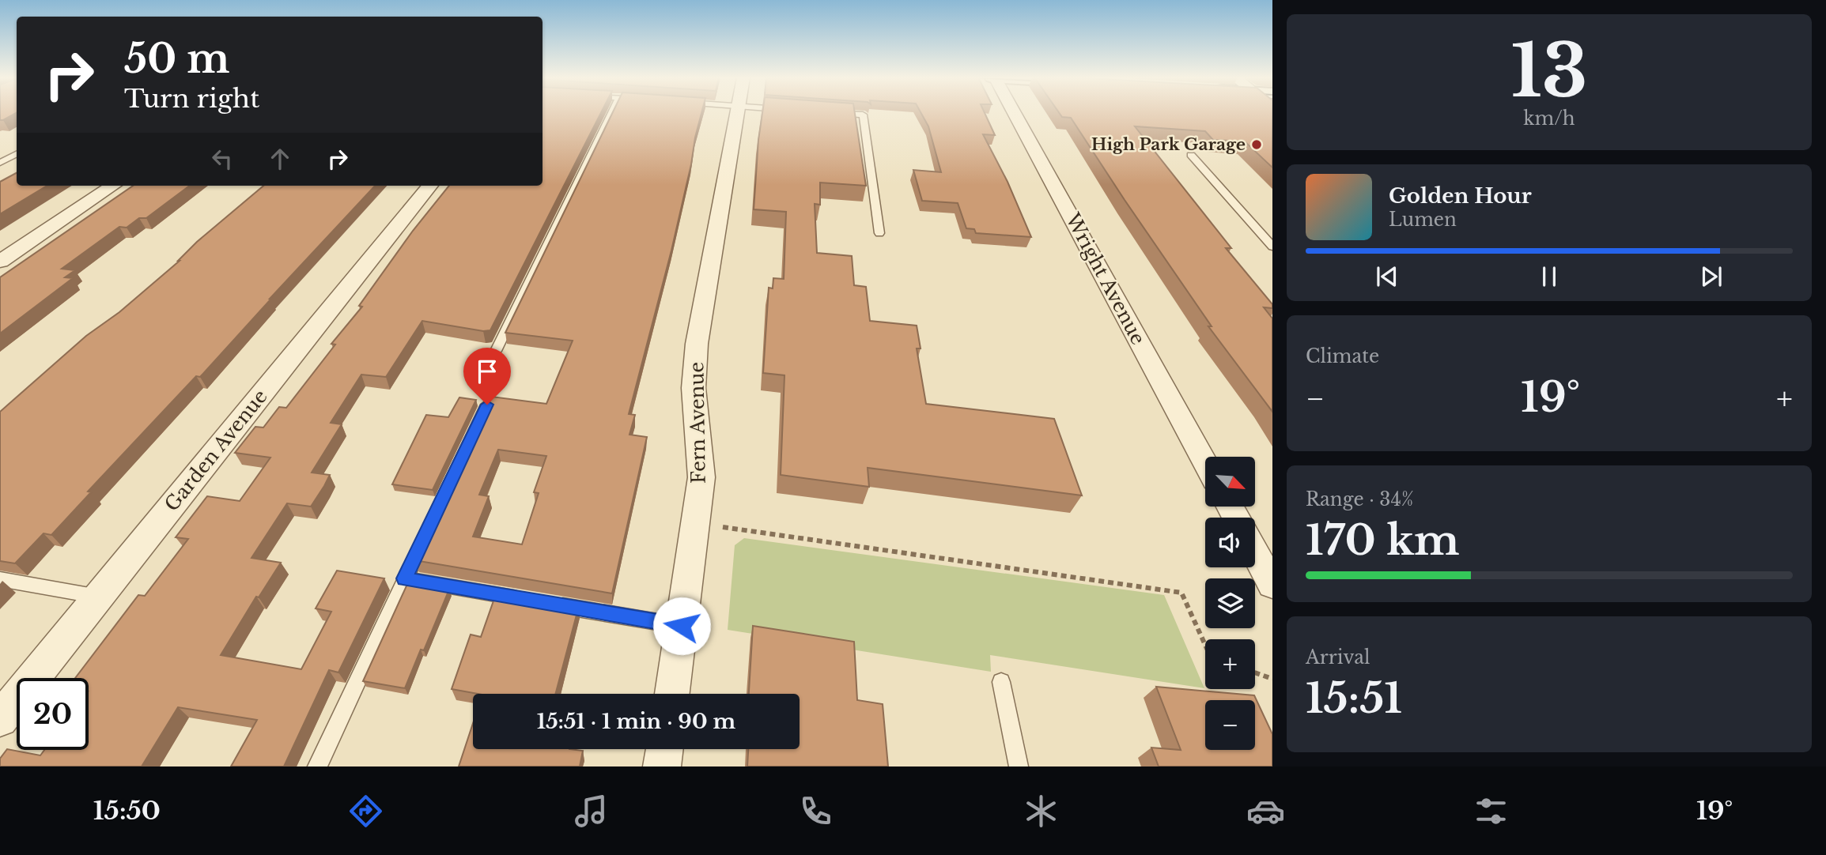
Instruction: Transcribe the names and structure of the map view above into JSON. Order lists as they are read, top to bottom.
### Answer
{
  "streets": {
    "street": ["Wright Avenue", "Fern Avenue", "Garden Avenue"]
  },
  "places": ["High Park Garage"],
  "north": "bottom right",
  "page": {
    "tile": [
      ["13", "km/h"],
      "Climate",
      ["Range · 34%", "170 km"],
      ["Arrival", "15:51"]
    ],
    "turn": ["50 m", "Turn right"],
    "song": ["Golden Hour", "Lumen"],
    "heat": ["−", "19°", "+"],
    "map_buttons": ["+", "−"],
    "limit": "20",
    "trip": "15:51 · 1 min · 90 m",
    "tabs": ["15:50", "19°"]
  }
}
